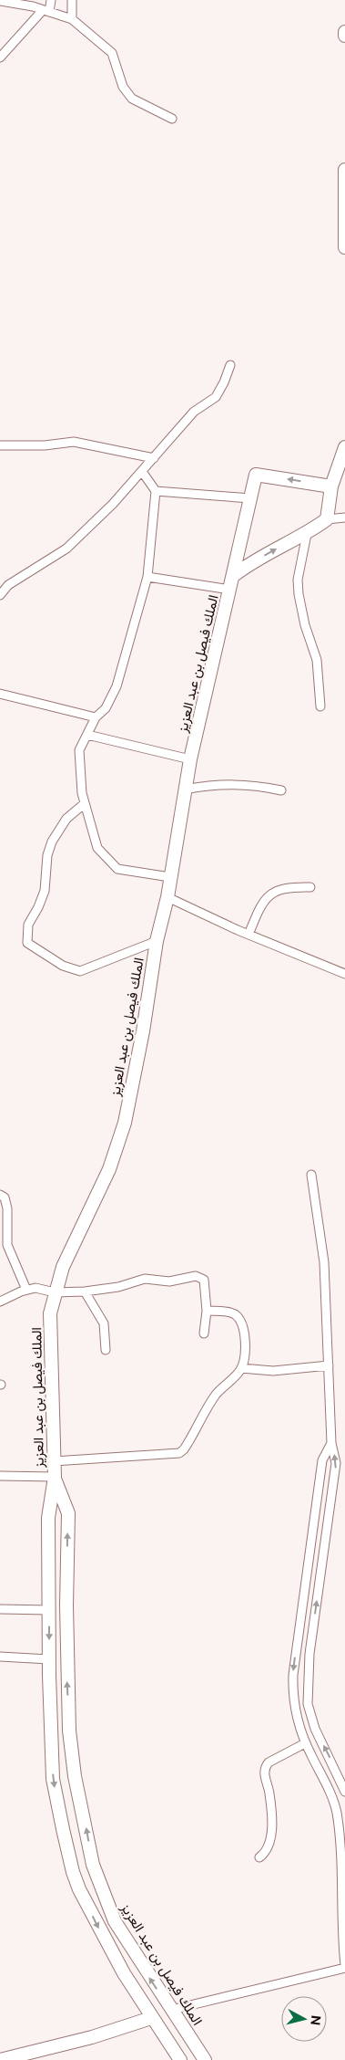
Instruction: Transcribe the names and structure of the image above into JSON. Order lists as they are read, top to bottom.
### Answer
{
  "streets": {
    "street": ["الملك فيصل بن عبد العزيز"]
  },
  "north": "right"
}
